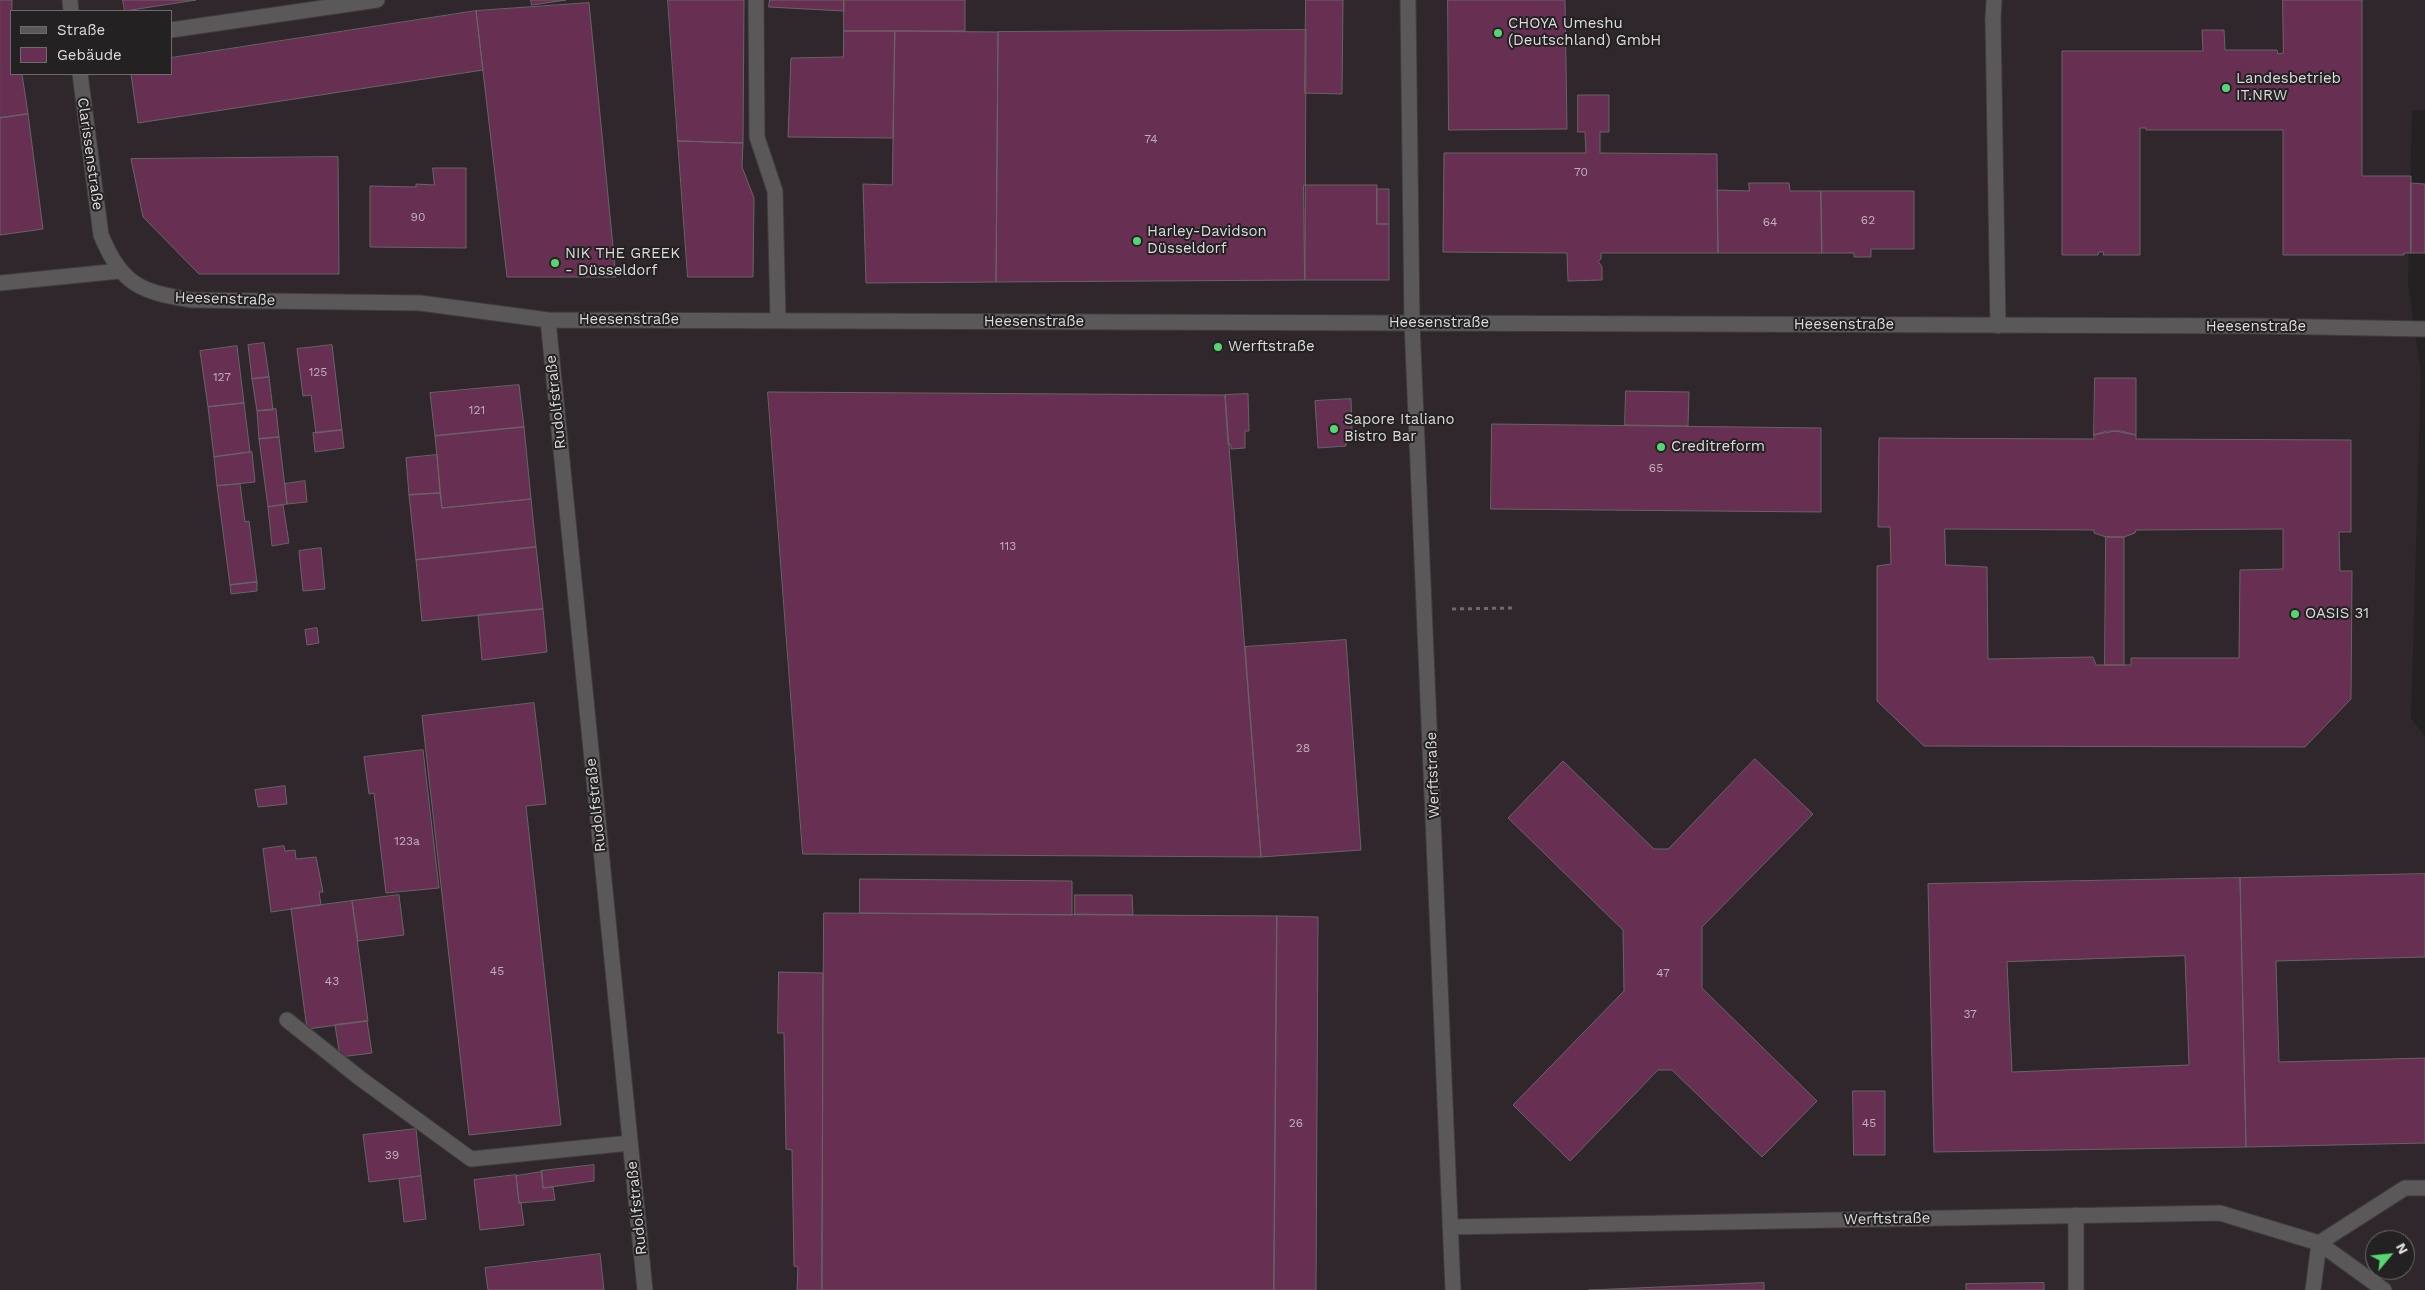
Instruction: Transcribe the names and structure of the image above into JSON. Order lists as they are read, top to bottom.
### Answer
{
  "streets": {
    "street": [
      "Clarissenstraße",
      "Heesenstraße",
      "Rudolfstraße",
      "Werftstraße"
    ]
  },
  "crossings": [
    ["Clarissenstraße", "Heesenstraße"],
    ["Heesenstraße", "Rudolfstraße"],
    ["Heesenstraße", "Werftstraße"]
  ],
  "places": [
    "CHOYA Umeshu (Deutschland) GmbH",
    "Landesbetrieb IT.NRW",
    "Harley-Davidson Düsseldorf",
    "NIK THE GREEK - Düsseldorf",
    "Werftstraße",
    "Sapore Italiano Bistro Bar",
    "Creditreform",
    "OASIS 31"
  ],
  "house_numbers": [
    "74",
    "70",
    "90",
    "62",
    "64",
    "125",
    "127",
    "121",
    "65",
    "113",
    "28",
    "123a",
    "45",
    "47",
    "43",
    "37",
    "26",
    "45",
    "39"
  ],
  "legend": ["Straße", "Gebäude"],
  "north": "top right"
}
